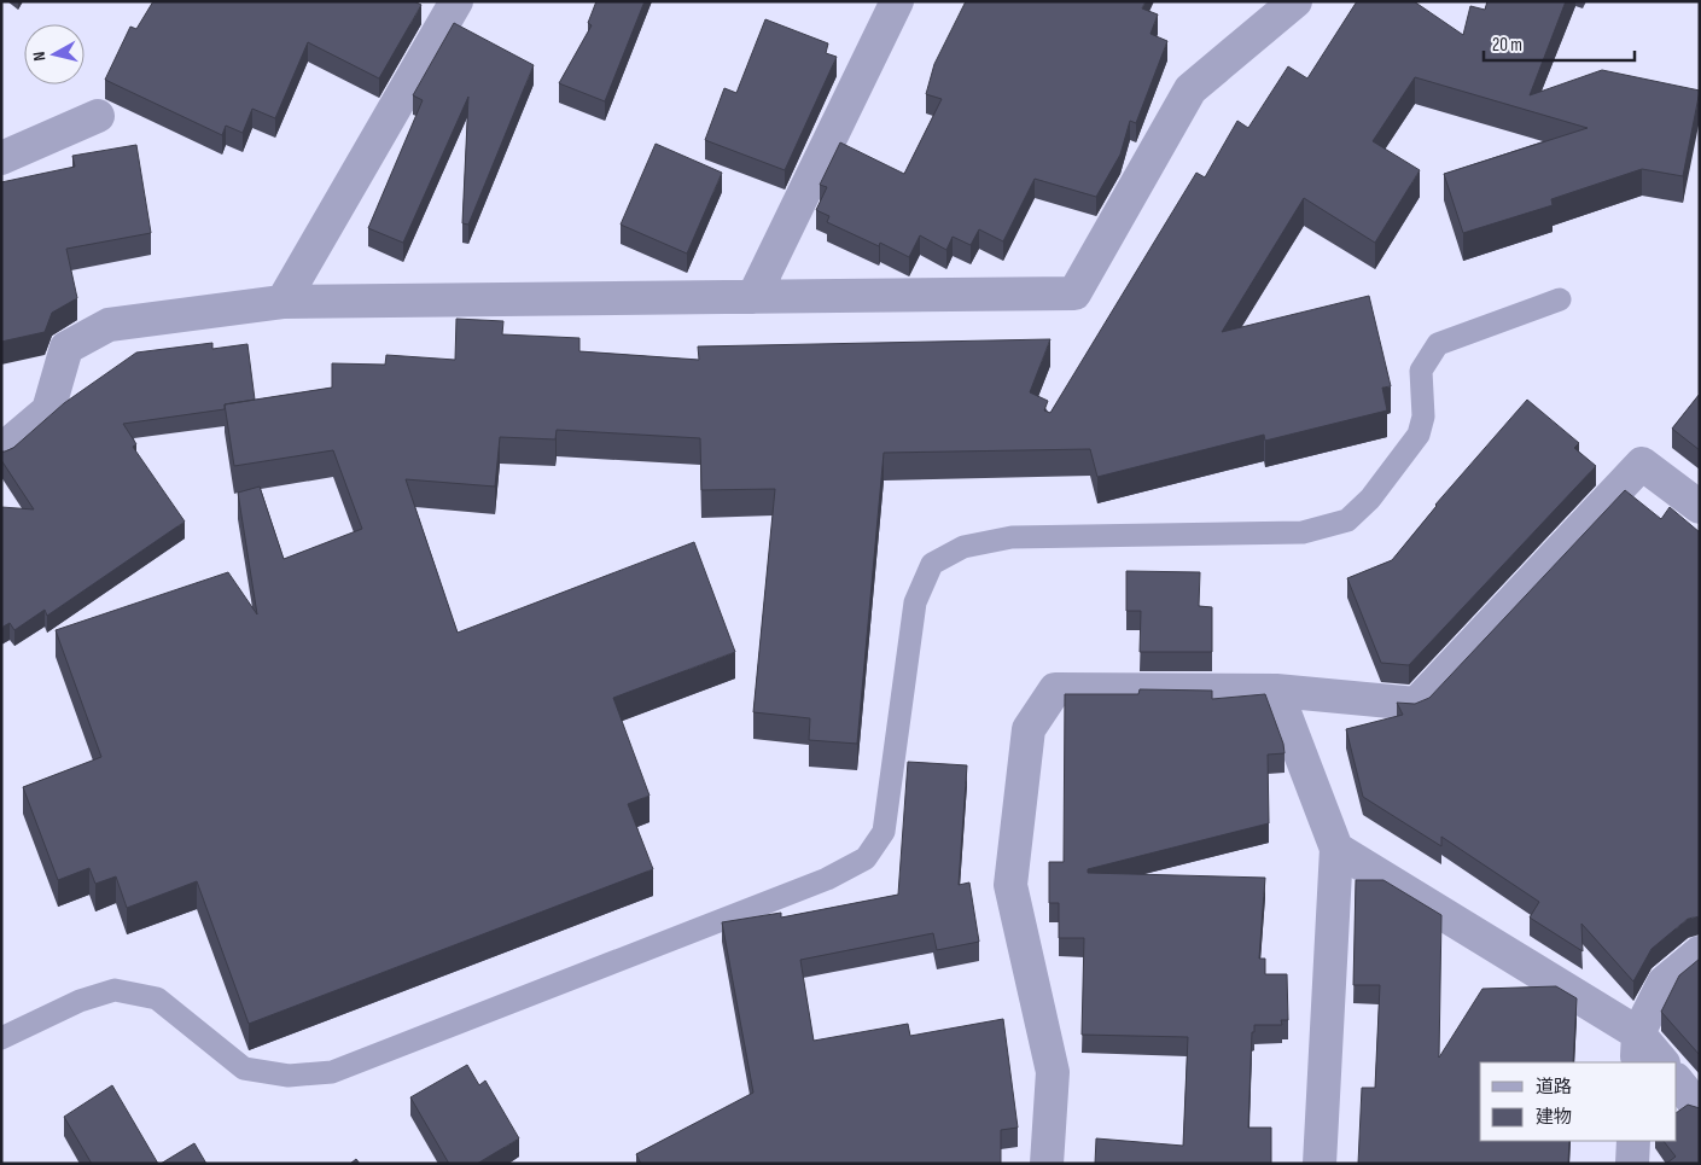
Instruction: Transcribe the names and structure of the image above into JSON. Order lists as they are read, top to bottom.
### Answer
{
  "legend": ["道路", "建物"],
  "scale_bar": "20 m",
  "north": "left"
}
